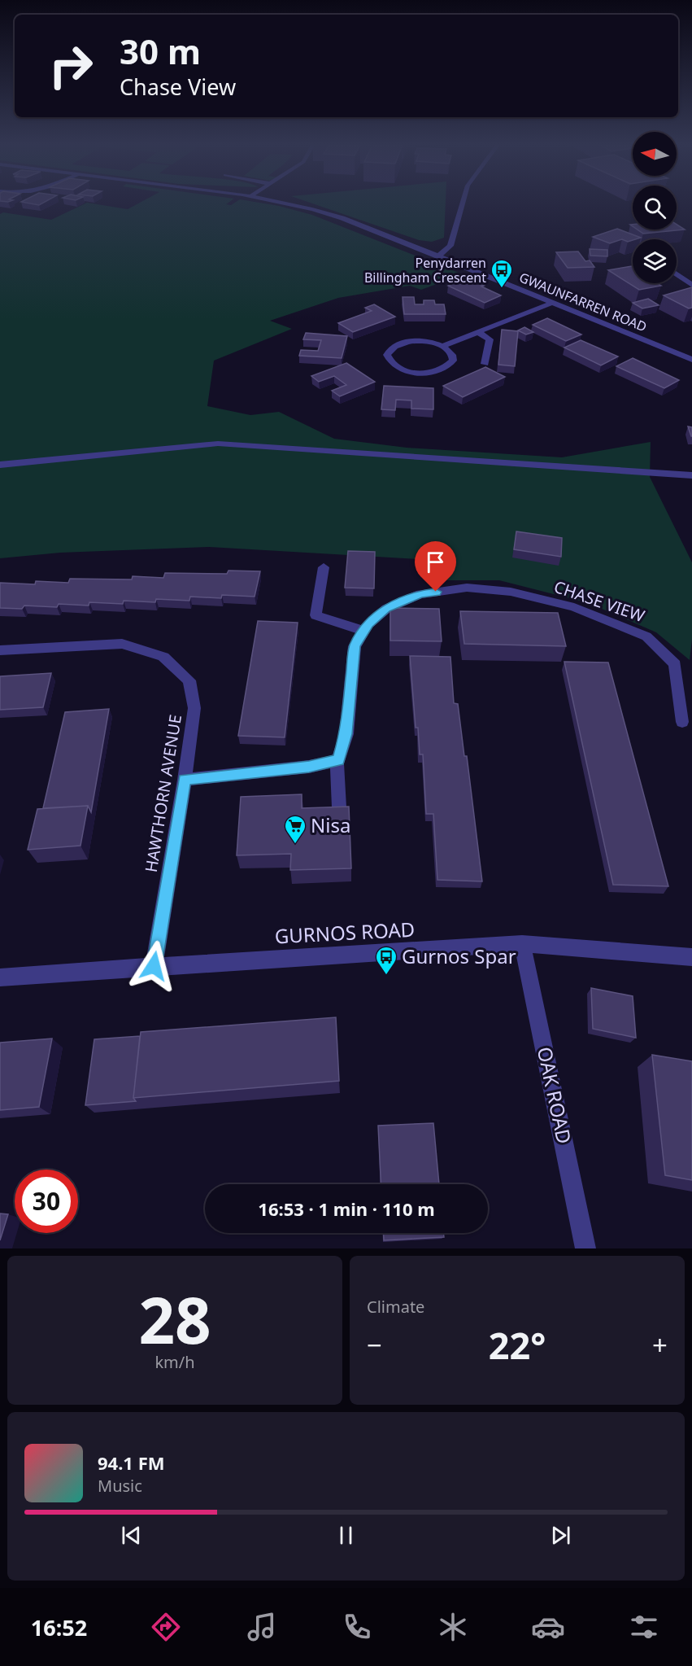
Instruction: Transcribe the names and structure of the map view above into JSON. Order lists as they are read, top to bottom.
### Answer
{
  "streets": {
    "street": [
      "GWAUNFARREN ROAD",
      "CHASE VIEW",
      "HAWTHORN AVENUE",
      "GURNOS ROAD",
      "OAK ROAD"
    ]
  },
  "crossings": [
    ["HAWTHORN AVENUE", "GURNOS ROAD"],
    ["GURNOS ROAD", "OAK ROAD"]
  ],
  "places": {
    "bus stop": ["Penydarren Billingham Crescent", "Gurnos Spar"],
    "supermarket": ["Nisa"]
  },
  "north": "left",
  "page": {
    "turn": ["30 m", "Chase View"],
    "limit": "30",
    "trip": "16:53 · 1 min · 110 m",
    "tile": [
      ["28", "km/h"],
      "Climate"
    ],
    "heat": ["−", "22°", "+"],
    "song": ["94.1 FM", "Music"],
    "tabs": "16:52"
  }
}
